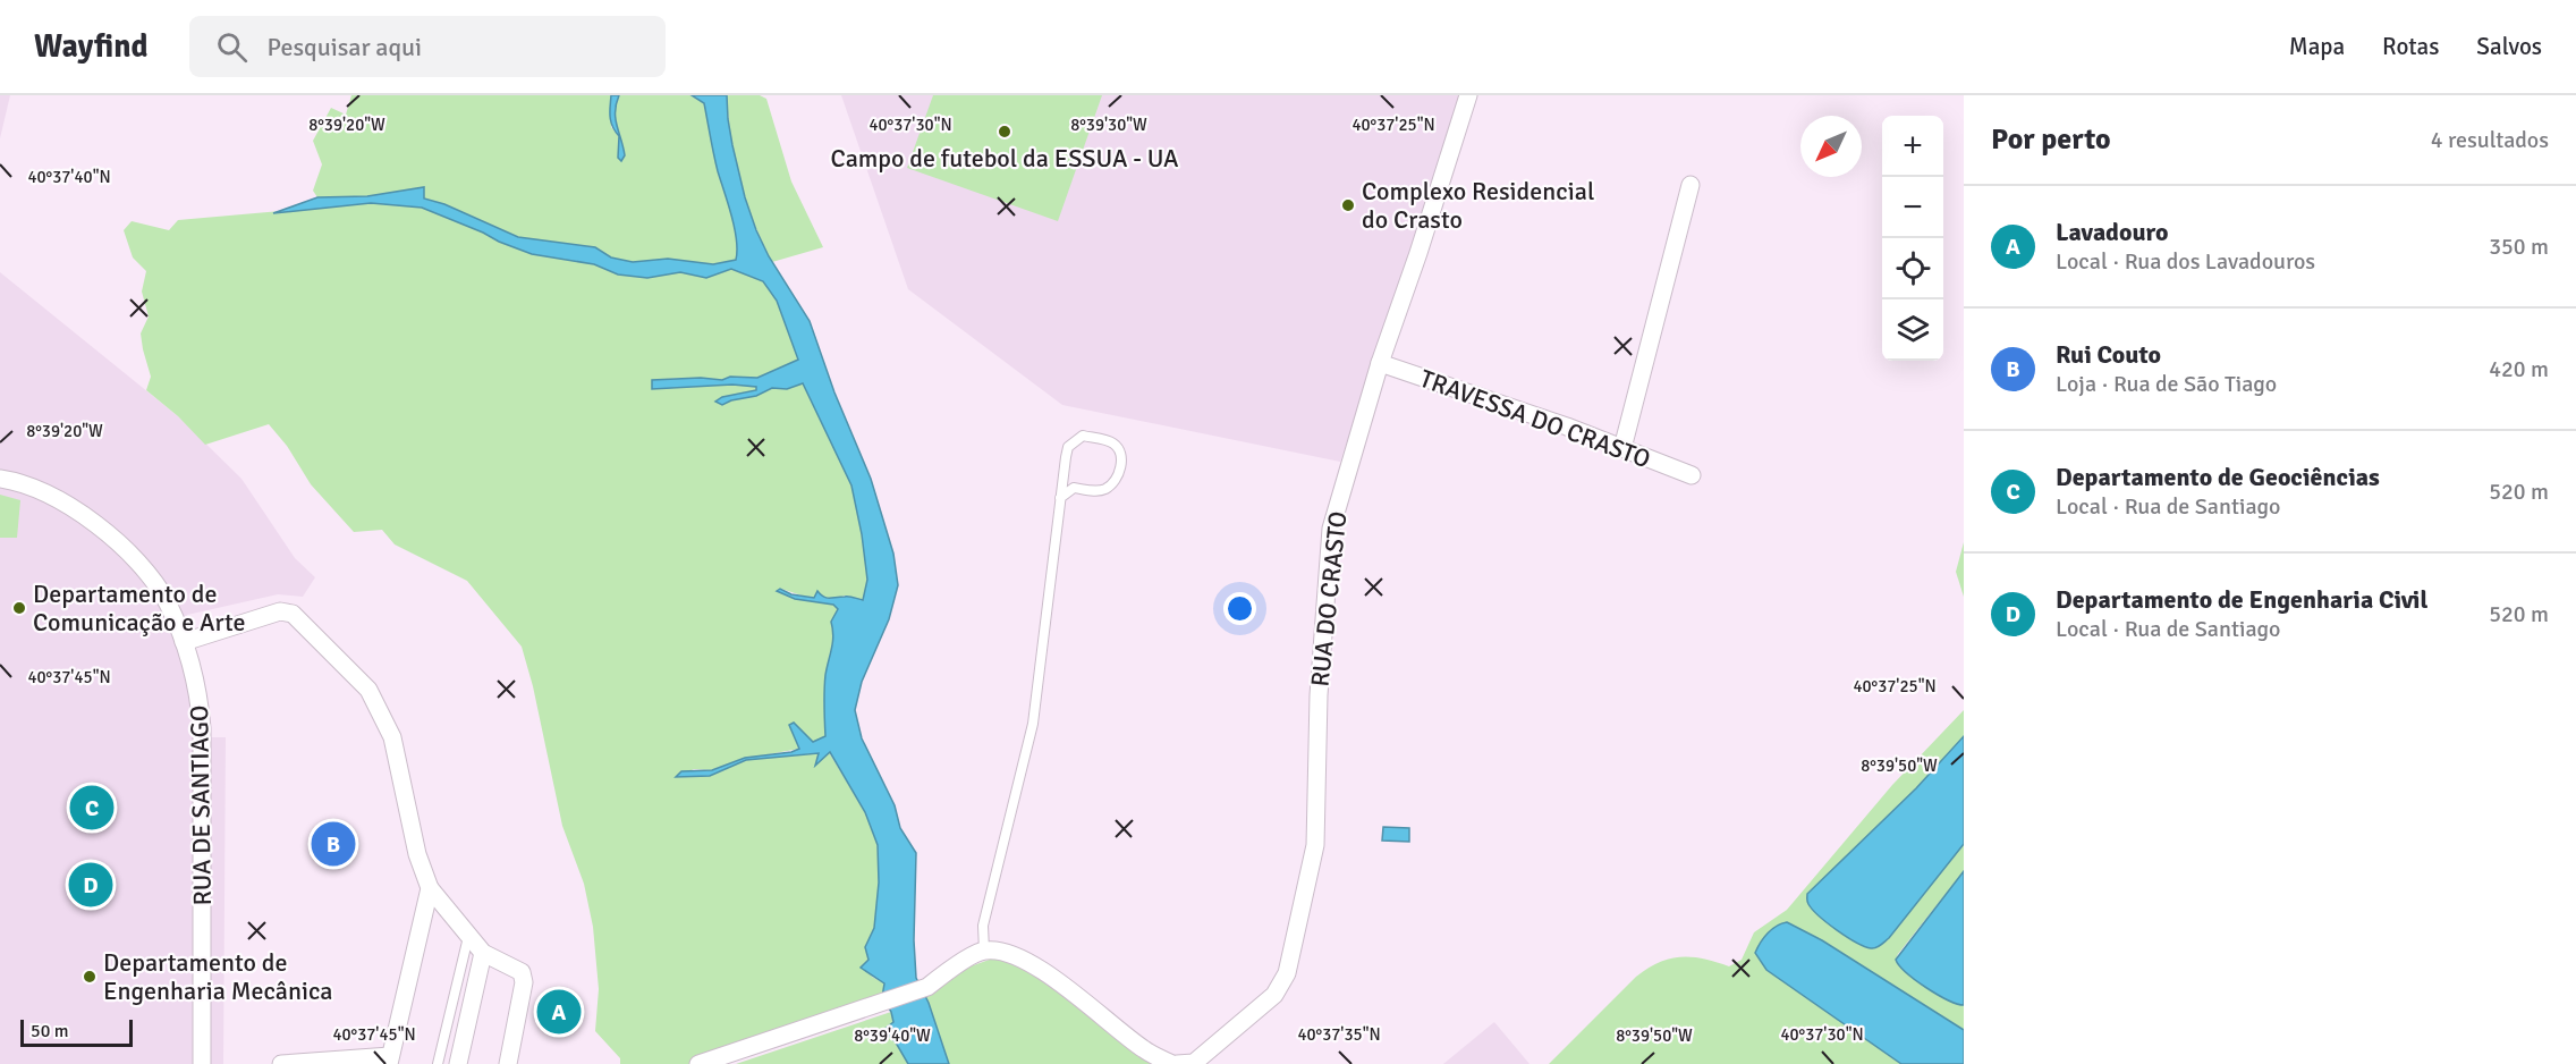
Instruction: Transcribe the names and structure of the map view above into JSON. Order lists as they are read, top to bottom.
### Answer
{
  "streets": {
    "street": ["TRAVESSA DO CRASTO", "RUA DO CRASTO", "RUA DE SANTIAGO"]
  },
  "crossings": [
    ["TRAVESSA DO CRASTO", "RUA DO CRASTO"]
  ],
  "places": [
    "Campo de futebol da ESSUA - UA",
    "Complexo Residencial do Crasto",
    "Departamento de Comunicação e Arte",
    "Departamento de Engenharia Mecânica"
  ],
  "scale_bar": "50 m",
  "north": "bottom left",
  "page": {
    "header": "Wayfind",
    "search": "Pesquisar aqui",
    "nav": ["Mapa", "Rotas", "Salvos"],
    "heading": ["Por perto", "4 resultados"],
    "map_buttons": ["+", "−"],
    "list": [
      {
        "mark": "A",
        "name": "Lavadouro",
        "note": "Local · Rua dos Lavadouros",
        "value": "350 m"
      },
      {
        "mark": "B",
        "name": "Rui Couto",
        "note": "Loja · Rua de São Tiago",
        "value": "420 m"
      },
      {
        "mark": "C",
        "name": "Departamento de Geociências",
        "note": "Local · Rua de Santiago",
        "value": "520 m"
      },
      {
        "mark": "D",
        "name": "Departamento de Engenharia Civil",
        "note": "Local · Rua de Santiago",
        "value": "520 m"
      }
    ],
    "pins": [
      "C",
      "B",
      "D",
      "A"
    ],
    "scale": "50 m"
  },
  "coordinates": [
    "8°39'20\"W",
    "8°39'30\"W",
    "40°37'30\"N",
    "40°37'25\"N",
    "40°37'40\"N",
    "40°37'45\"N",
    "8°39'50\"W",
    "40°37'35\"N",
    "8°39'40\"W"
  ]
}
